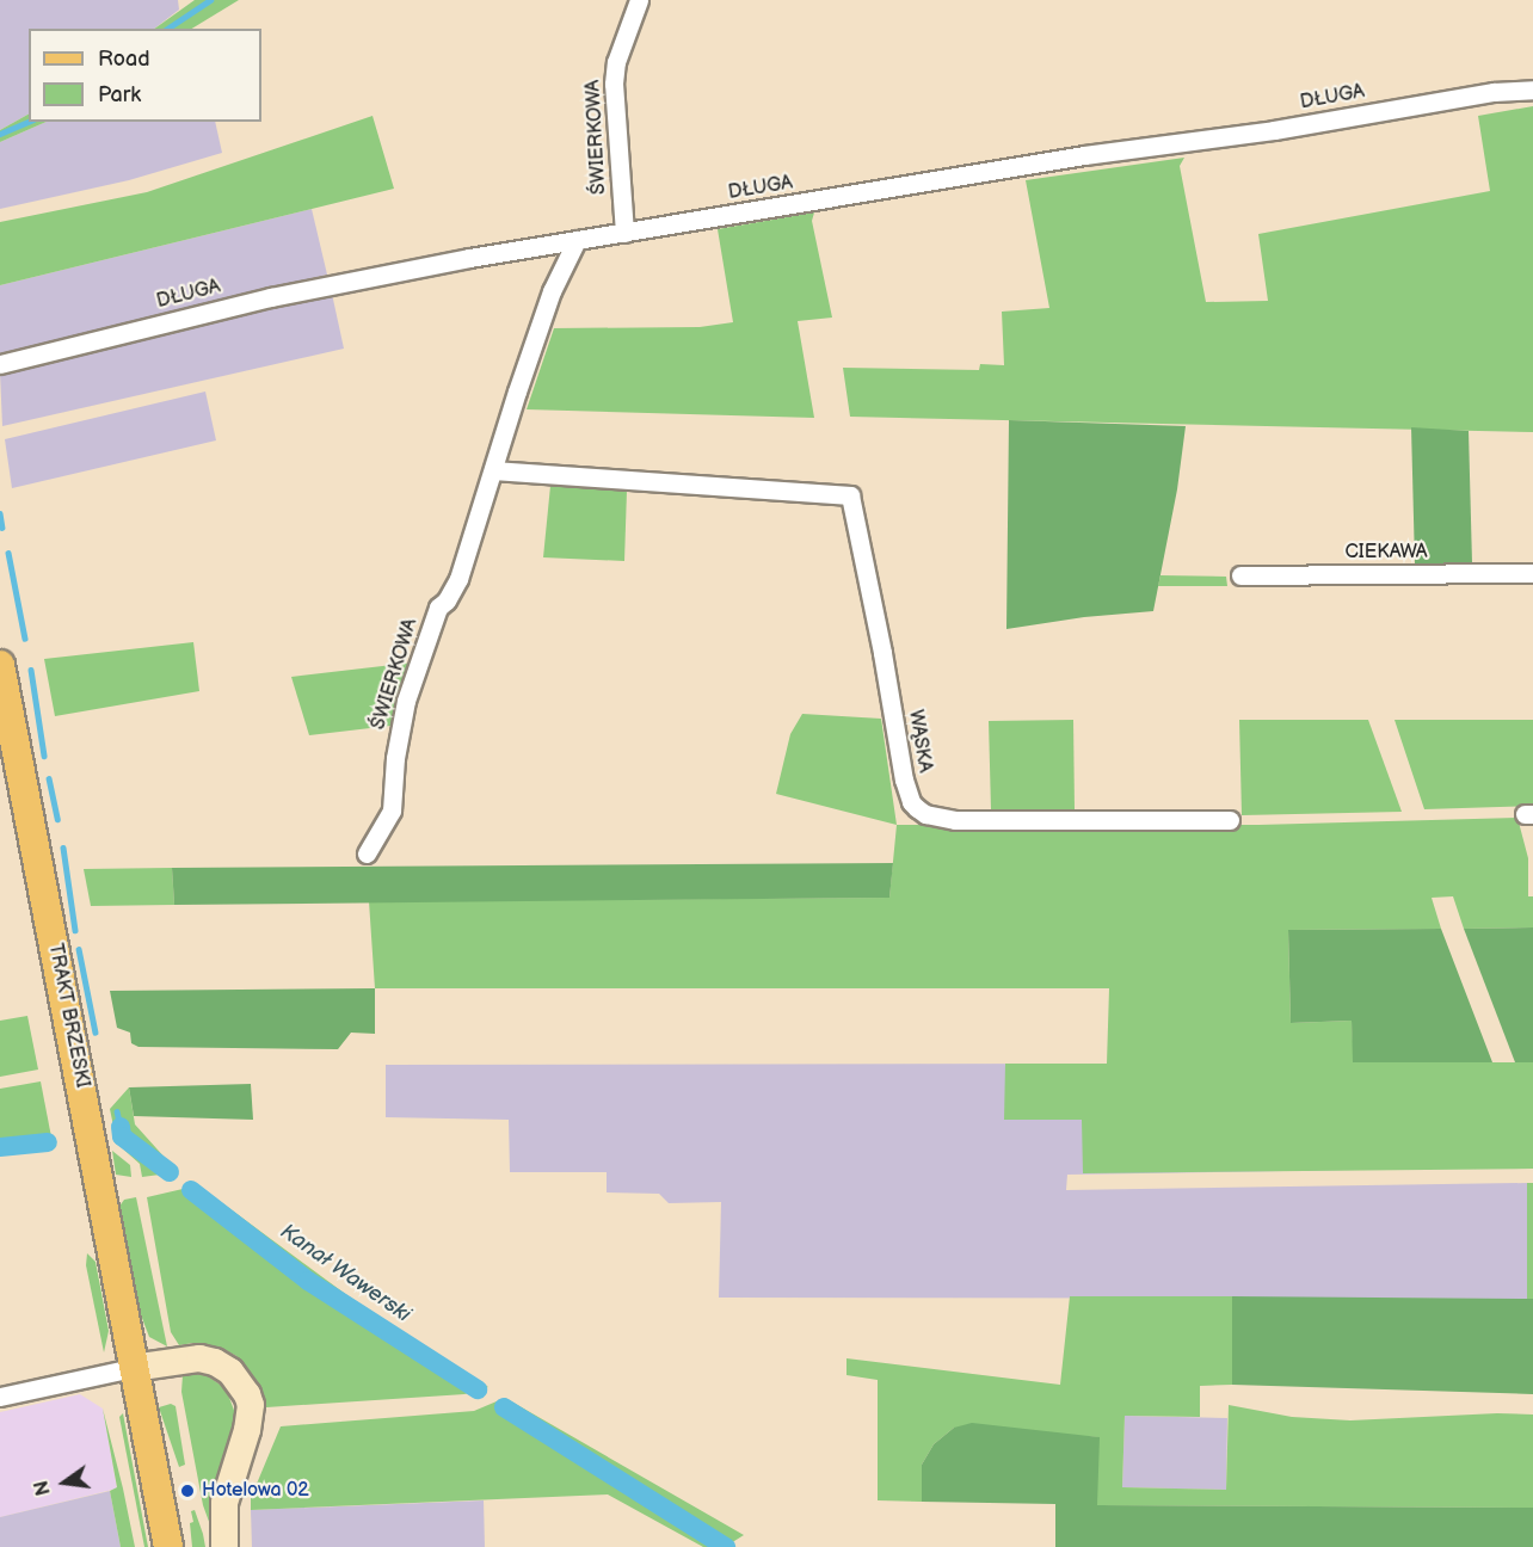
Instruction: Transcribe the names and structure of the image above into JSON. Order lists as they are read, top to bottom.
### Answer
{
  "streets": {
    "main road": ["TRAKT BRZESKI"],
    "street": [
      "DŁUGA",
      "ŚWIERKOWA",
      "CIEKAWA",
      "WĄSKA"
    ]
  },
  "crossings": [
    ["DŁUGA", "ŚWIERKOWA"],
    ["ŚWIERKOWA", "WĄSKA"]
  ],
  "water": ["Kanał Wawerski"],
  "places": ["Hotelowa 02"],
  "legend": ["Road", "Park"],
  "north": "left"
}
